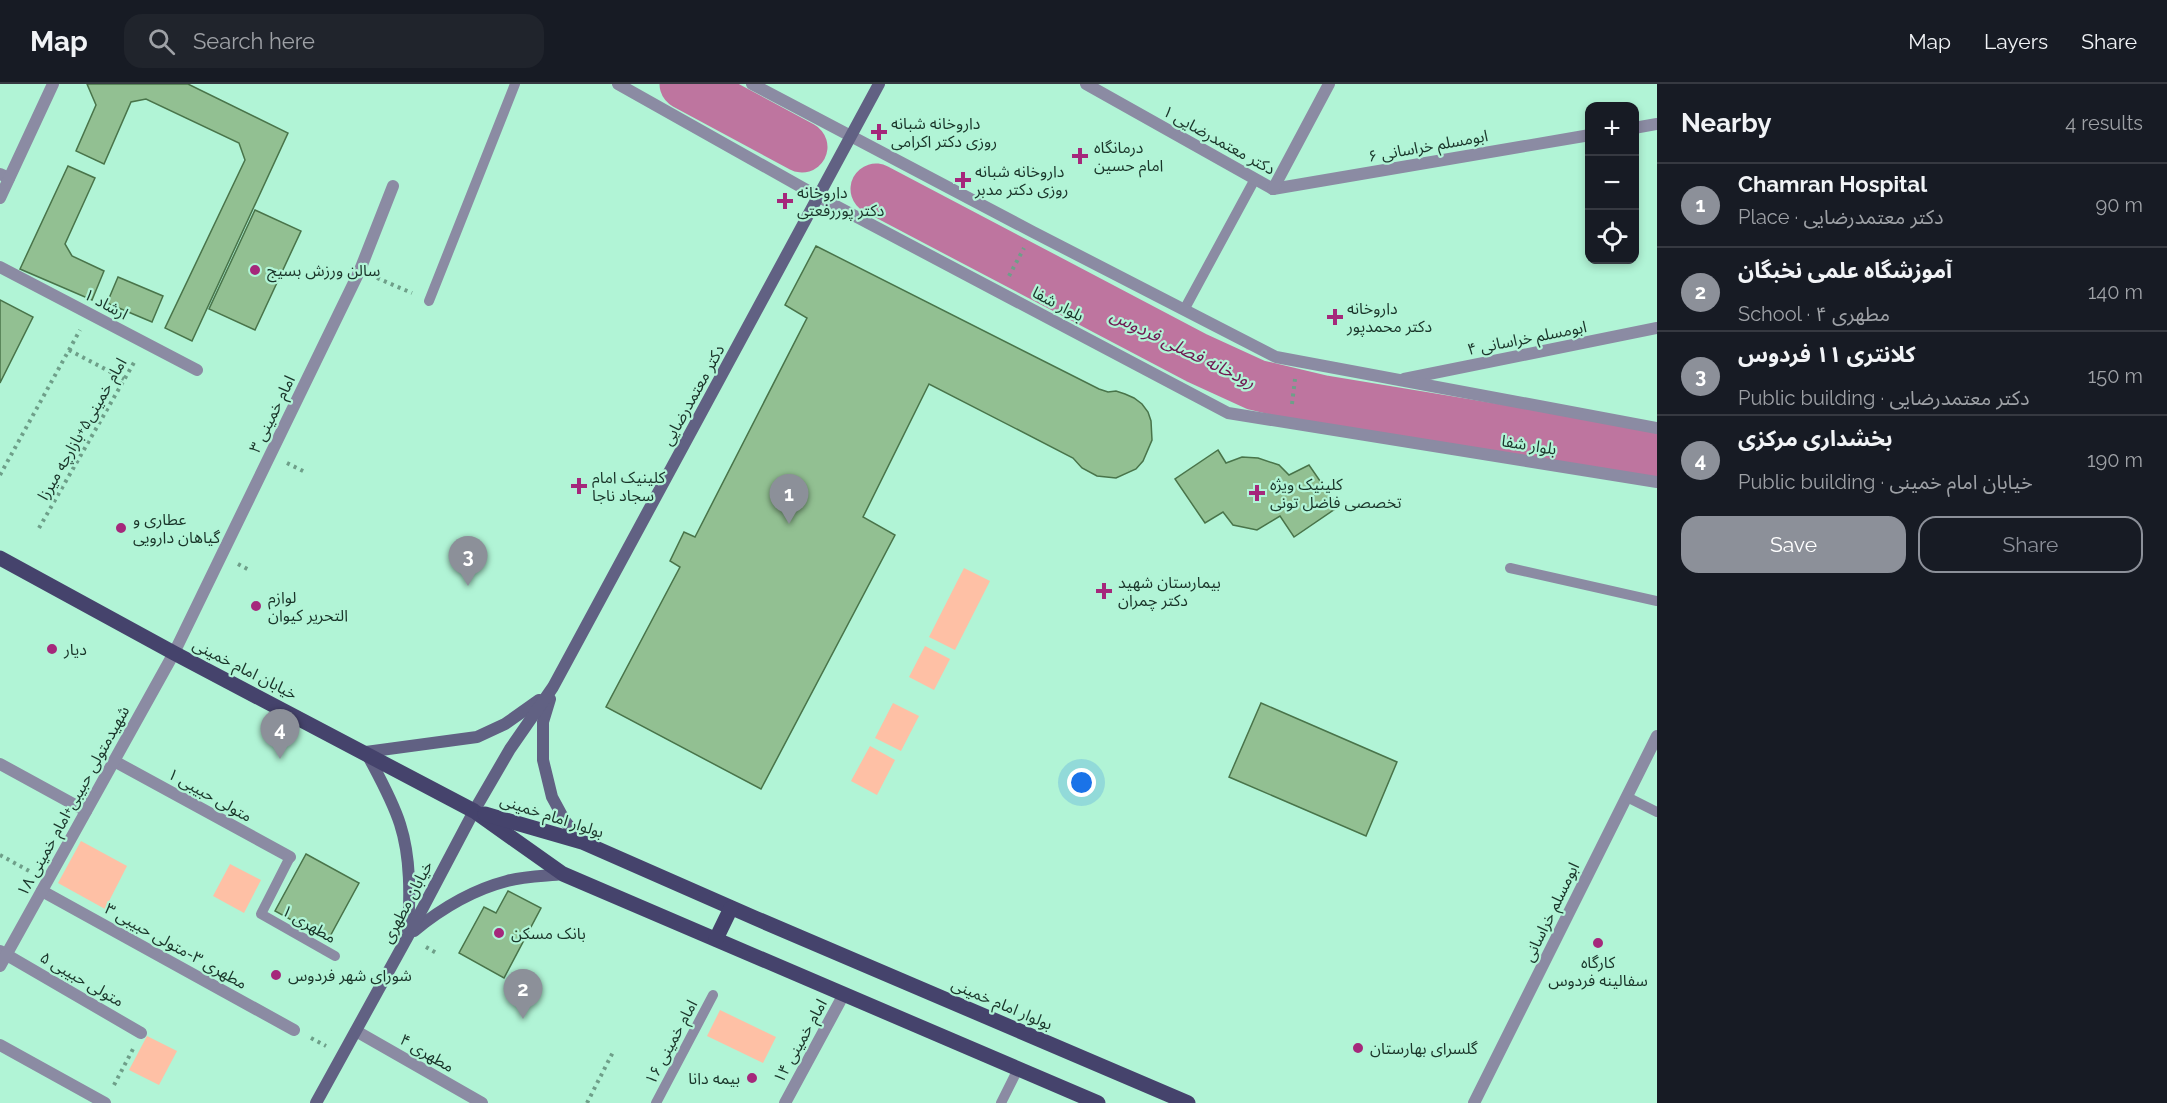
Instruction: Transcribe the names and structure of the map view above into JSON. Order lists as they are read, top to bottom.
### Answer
{
  "streets": {
    "main road": [
      "دکتر معتمد‌رضایی",
      "خیابان امام خمینی",
      "بولوار امام خمینی",
      "خیابان مطهری"
    ],
    "street": [
      "دکتر معتمدرضایی ۱",
      "ابومسلم خراسانی ۶",
      "ارشاد ۱",
      "بلوار شفا",
      "ابومسلم خراسانی ۴",
      "امام خمینی ۳",
      "متولی حبیبی ۱",
      "شهیدمتولی حبیبی+امام خمینی ۱۸",
      "ابومسلم خراسانی",
      "مطهری ۳-متولی حبیبی ۳",
      "متولی حبیبی ۵",
      "امام خمینی ۱۴",
      "مطهری ۴"
    ],
    "lane": ["مطهری ۱", "امام خمینی ۱۶"],
    "path": ["امام خمینی۵+بازارچه میرزا"]
  },
  "crossings": [
    ["دکتر معتمدرضایی ۱", "ابومسلم خراسانی ۶"],
    ["ارشاد ۱", "امام خمینی۵+بازارچه میرزا"],
    ["بلوار شفا", "دکتر معتمد‌رضایی"],
    ["دکتر معتمد‌رضایی", "خیابان امام خمینی"],
    ["دکتر معتمد‌رضایی", "بولوار امام خمینی"],
    ["دکتر معتمد‌رضایی", "خیابان مطهری"],
    ["امام خمینی ۳", "خیابان امام خمینی"],
    ["امام خمینی ۳", "شهیدمتولی حبیبی+امام خمینی ۱۸"],
    ["خیابان امام خمینی", "شهیدمتولی حبیبی+امام خمینی ۱۸"],
    ["خیابان امام خمینی", "بولوار امام خمینی"],
    ["خیابان امام خمینی", "خیابان مطهری"],
    ["متولی حبیبی ۱", "شهیدمتولی حبیبی+امام خمینی ۱۸"],
    ["متولی حبیبی ۱", "مطهری ۱"],
    ["شهیدمتولی حبیبی+امام خمینی ۱۸", "مطهری ۳-متولی حبیبی ۳"],
    ["شهیدمتولی حبیبی+امام خمینی ۱۸", "متولی حبیبی ۵"],
    ["بولوار امام خمینی", "خیابان مطهری"],
    ["بولوار امام خمینی", "امام خمینی ۱۴"],
    ["خیابان مطهری", "مطهری ۴"]
  ],
  "water": ["رودخانه فصلی فردوس"],
  "places": {
    "health": [
      "داروخانه شبانه روزی دکتر اکرامی",
      "درمانگاه امام حسین",
      "داروخانه شبانه روزی دکتر مدبر",
      "داروخانه دکتر پوررفعتی",
      "داروخانه دکتر محمدپور",
      "کلینیک امام سجاد ناجا",
      "کلینیک ویژه تخصصی فاضل تونی",
      "بیمارستان شهید دکتر چمران"
    ],
    "other": [
      "سالن ورزش بسیج",
      "عطاری و گیاهان دارویی",
      "لوازم التحریر کیوان",
      "دیار",
      "بانک مسکن",
      "کارگاه سفالینه فردوس",
      "شورای شهر فردوس",
      "گلسرای بهارستان",
      "بیمه دانا"
    ]
  },
  "page": {
    "header": "Map",
    "search": "Search here",
    "nav": ["Map", "Layers", "Share"],
    "heading": ["Nearby", "4 results"],
    "map_buttons": ["+", "−"],
    "list": [
      {
        "mark": "1",
        "name": "Chamran Hospital",
        "note": "Place · دکتر معتمد‌رضایی",
        "value": "90 m"
      },
      {
        "mark": "2",
        "name": "آموزشگاه علمی نخبگان",
        "note": "School · مطهری ۴",
        "value": "140 m"
      },
      {
        "mark": "3",
        "name": "کلانتری ۱۱ فردوس",
        "note": "Public building · دکتر معتمد‌رضایی",
        "value": "150 m"
      },
      {
        "mark": "4",
        "name": "بخشداری مرکزی",
        "note": "Public building · خیابان امام خمینی",
        "value": "190 m"
      }
    ],
    "pins": [
      "1",
      "3",
      "4",
      "2"
    ],
    "buttons": ["Save", "Share"]
  }
}
